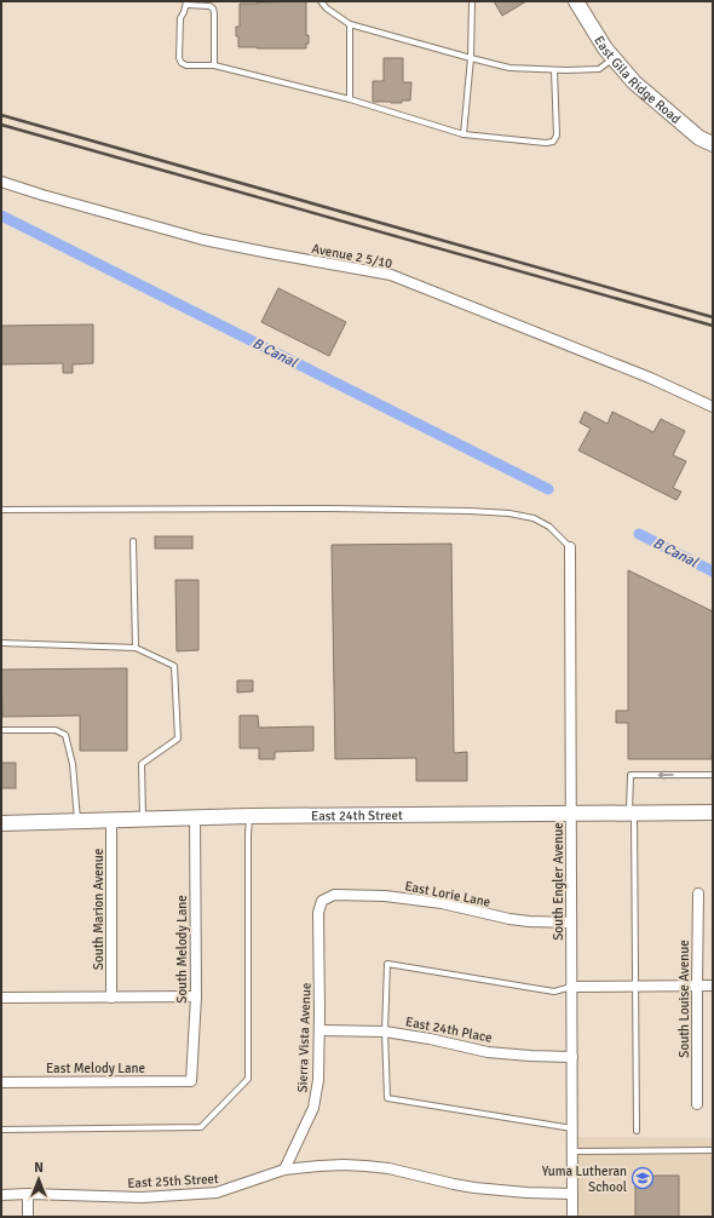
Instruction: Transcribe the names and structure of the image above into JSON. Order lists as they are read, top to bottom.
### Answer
{
  "streets": {
    "main road": ["East Gila Ridge Road", "East 24th Street"],
    "street": [
      "Avenue 2 5/10",
      "South Engler Avenue",
      "East Lorie Lane",
      "South Marion Avenue",
      "South Melody Lane",
      "South Louise Avenue",
      "East 24th Place",
      "Sierra Vista Avenue",
      "East Melody Lane",
      "East 25th Street"
    ]
  },
  "crossings": [
    ["East 24th Street", "South Engler Avenue"],
    ["East 24th Street", "South Marion Avenue"],
    ["East 24th Street", "South Melody Lane"],
    ["South Engler Avenue", "East Lorie Lane"],
    ["South Engler Avenue", "East 24th Place"],
    ["South Engler Avenue", "East 25th Street"],
    ["East Lorie Lane", "Sierra Vista Avenue"],
    ["South Melody Lane", "East Melody Lane"],
    ["East 24th Place", "Sierra Vista Avenue"],
    ["Sierra Vista Avenue", "East 25th Street"]
  ],
  "water": ["B Canal"],
  "places": {
    "school or university": ["Yuma Lutheran School"]
  },
  "north": "top"
}
